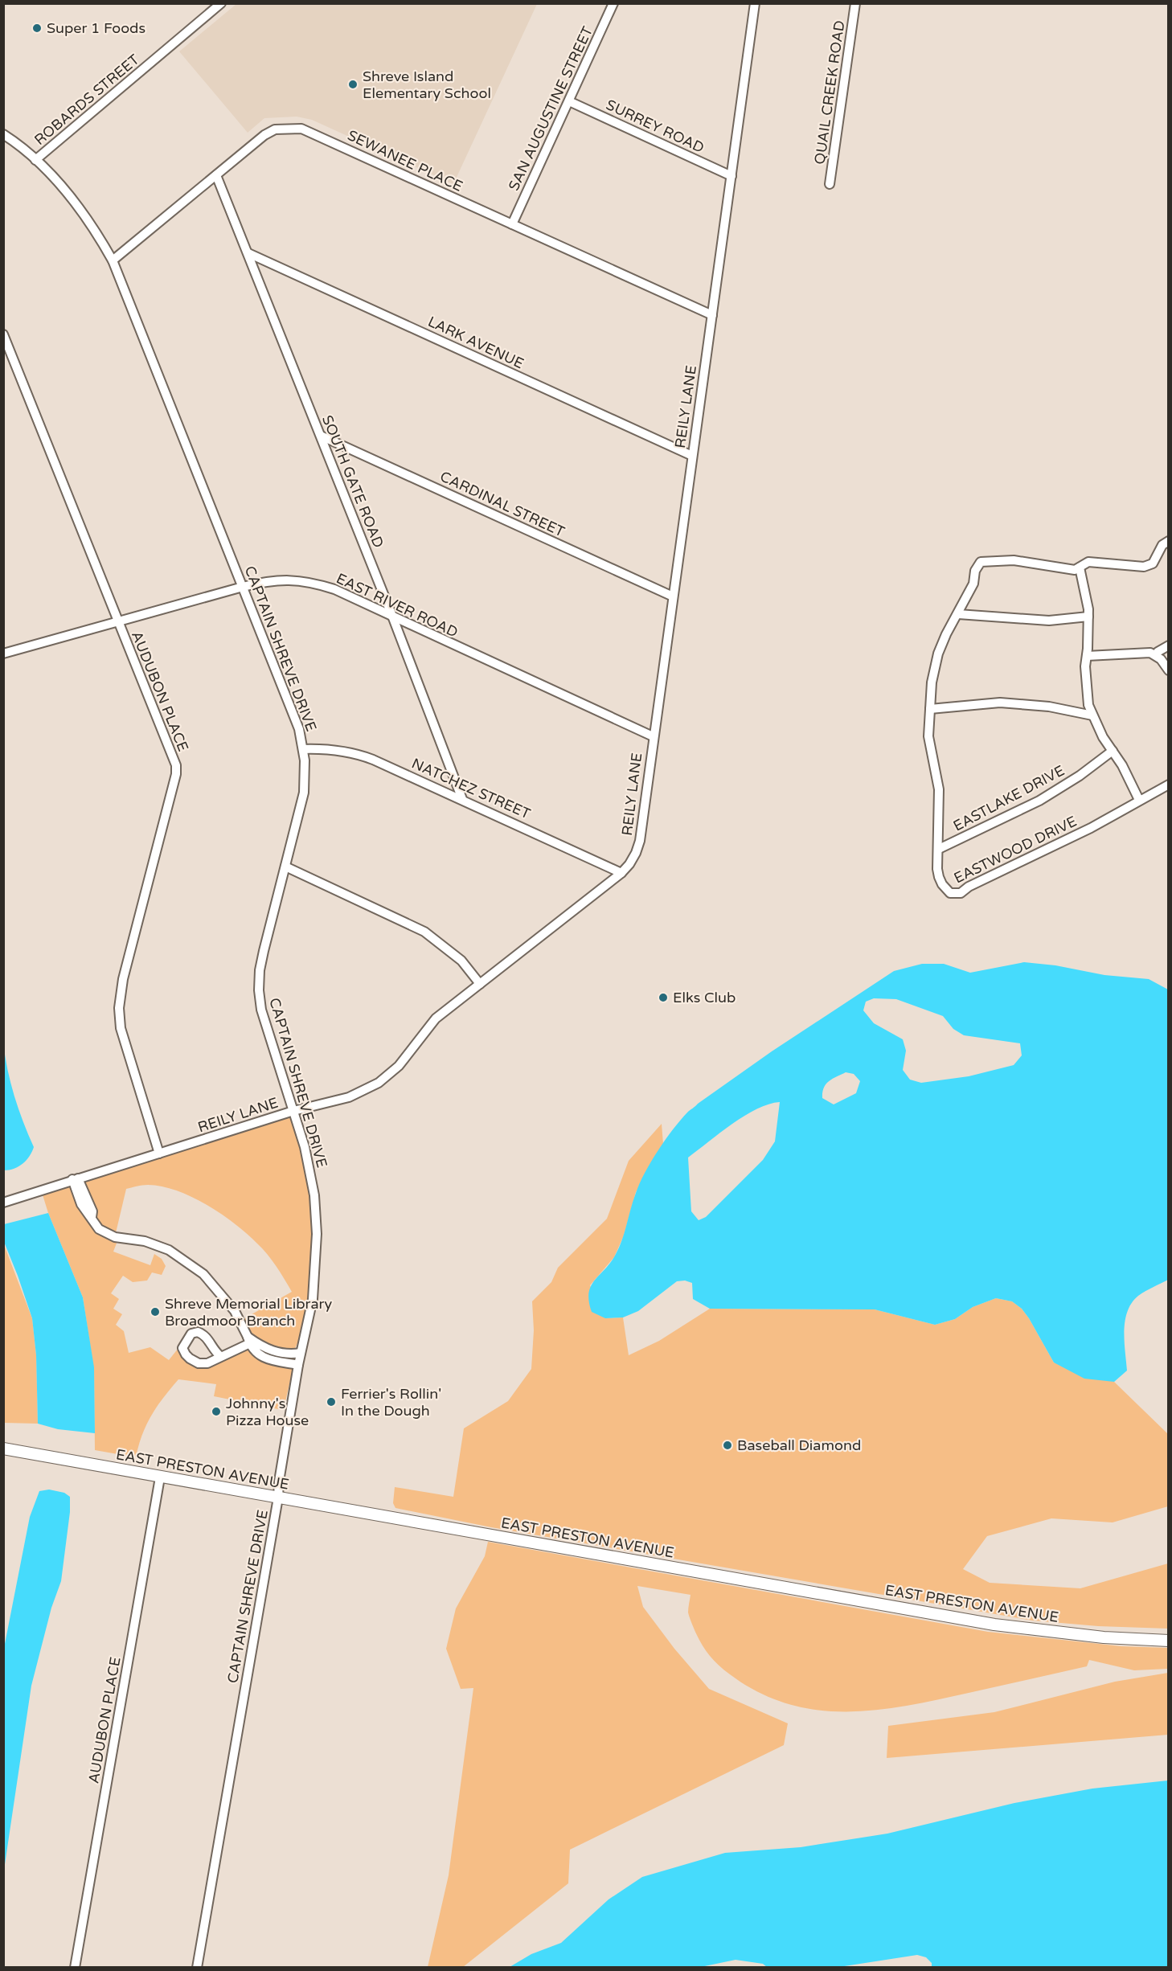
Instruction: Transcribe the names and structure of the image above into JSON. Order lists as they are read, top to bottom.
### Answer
{
  "streets": {
    "street": [
      "QUAIL CREEK ROAD",
      "ROBARDS STREET",
      "SAN AUGUSTINE STREET",
      "SURREY ROAD",
      "SEWANEE PLACE",
      "LARK AVENUE",
      "REILY LANE",
      "SOUTH GATE ROAD",
      "CARDINAL STREET",
      "EAST RIVER ROAD",
      "CAPTAIN SHREVE DRIVE",
      "AUDUBON PLACE",
      "NATCHEZ STREET",
      "EASTLAKE DRIVE",
      "EASTWOOD DRIVE",
      "EAST PRESTON AVENUE"
    ]
  },
  "crossings": [
    ["ROBARDS STREET", "CAPTAIN SHREVE DRIVE"],
    ["SAN AUGUSTINE STREET", "SURREY ROAD"],
    ["SAN AUGUSTINE STREET", "SEWANEE PLACE"],
    ["SURREY ROAD", "REILY LANE"],
    ["SEWANEE PLACE", "REILY LANE"],
    ["SEWANEE PLACE", "SOUTH GATE ROAD"],
    ["SEWANEE PLACE", "CAPTAIN SHREVE DRIVE"],
    ["LARK AVENUE", "REILY LANE"],
    ["LARK AVENUE", "SOUTH GATE ROAD"],
    ["REILY LANE", "CARDINAL STREET"],
    ["REILY LANE", "EAST RIVER ROAD"],
    ["REILY LANE", "CAPTAIN SHREVE DRIVE"],
    ["REILY LANE", "AUDUBON PLACE"],
    ["REILY LANE", "NATCHEZ STREET"],
    ["SOUTH GATE ROAD", "CARDINAL STREET"],
    ["SOUTH GATE ROAD", "EAST RIVER ROAD"],
    ["SOUTH GATE ROAD", "NATCHEZ STREET"],
    ["EAST RIVER ROAD", "CAPTAIN SHREVE DRIVE"],
    ["EAST RIVER ROAD", "AUDUBON PLACE"],
    ["CAPTAIN SHREVE DRIVE", "NATCHEZ STREET"],
    ["CAPTAIN SHREVE DRIVE", "EAST PRESTON AVENUE"],
    ["AUDUBON PLACE", "EAST PRESTON AVENUE"],
    ["EASTLAKE DRIVE", "EASTWOOD DRIVE"]
  ],
  "places": [
    "Super 1 Foods",
    "Shreve Island Elementary School",
    "Elks Club",
    "Shreve Memorial Library Broadmoor Branch",
    "Ferrier's Rollin' In the Dough",
    "Johnny's Pizza House",
    "Baseball Diamond"
  ]
}
